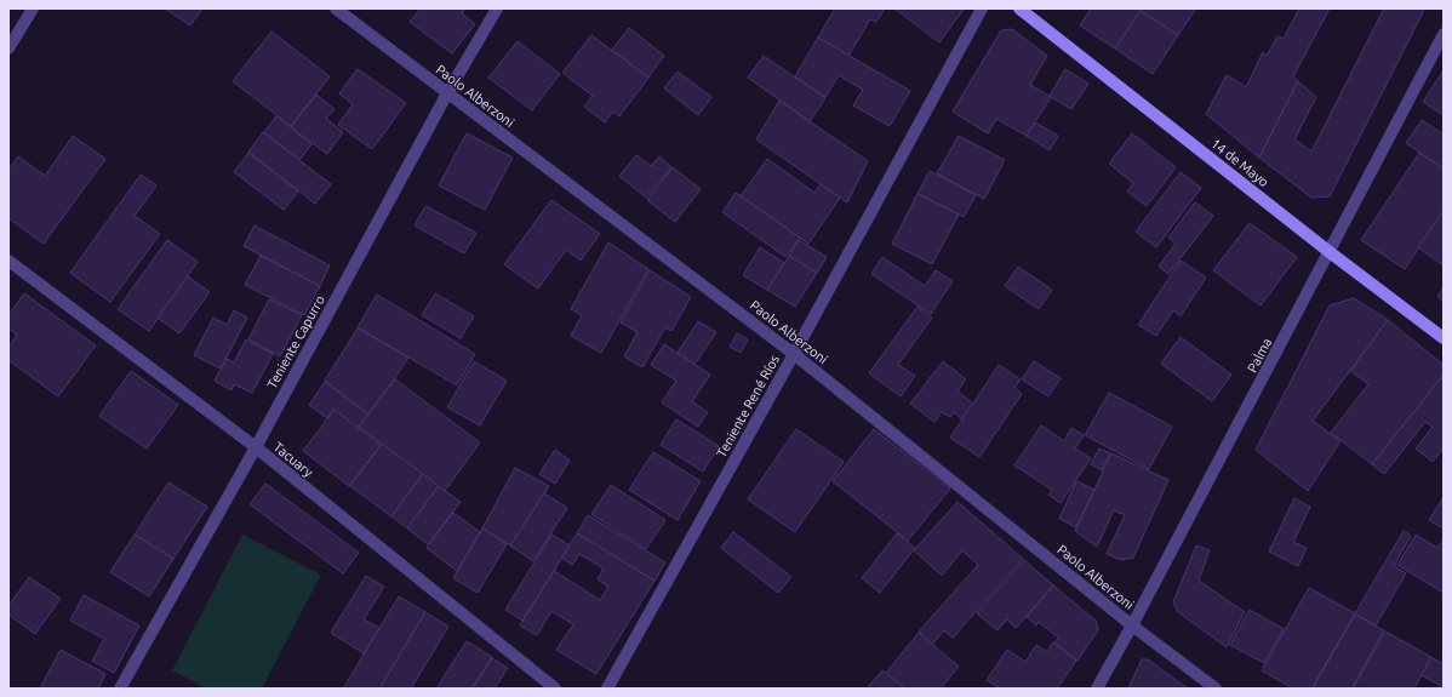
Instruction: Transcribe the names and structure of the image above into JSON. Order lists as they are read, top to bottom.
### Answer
{
  "streets": {
    "main road": ["14 de Mayo"],
    "street": [
      "Paolo Alberzoni",
      "Teniente Capurro",
      "Palma",
      "Teniente René Ríos",
      "Tacuary"
    ]
  },
  "crossings": [
    ["Paolo Alberzoni", "Teniente Capurro"],
    ["Paolo Alberzoni", "Palma"],
    ["Paolo Alberzoni", "Teniente René Ríos"],
    ["14 de Mayo", "Palma"],
    ["Teniente Capurro", "Tacuary"]
  ]
}
